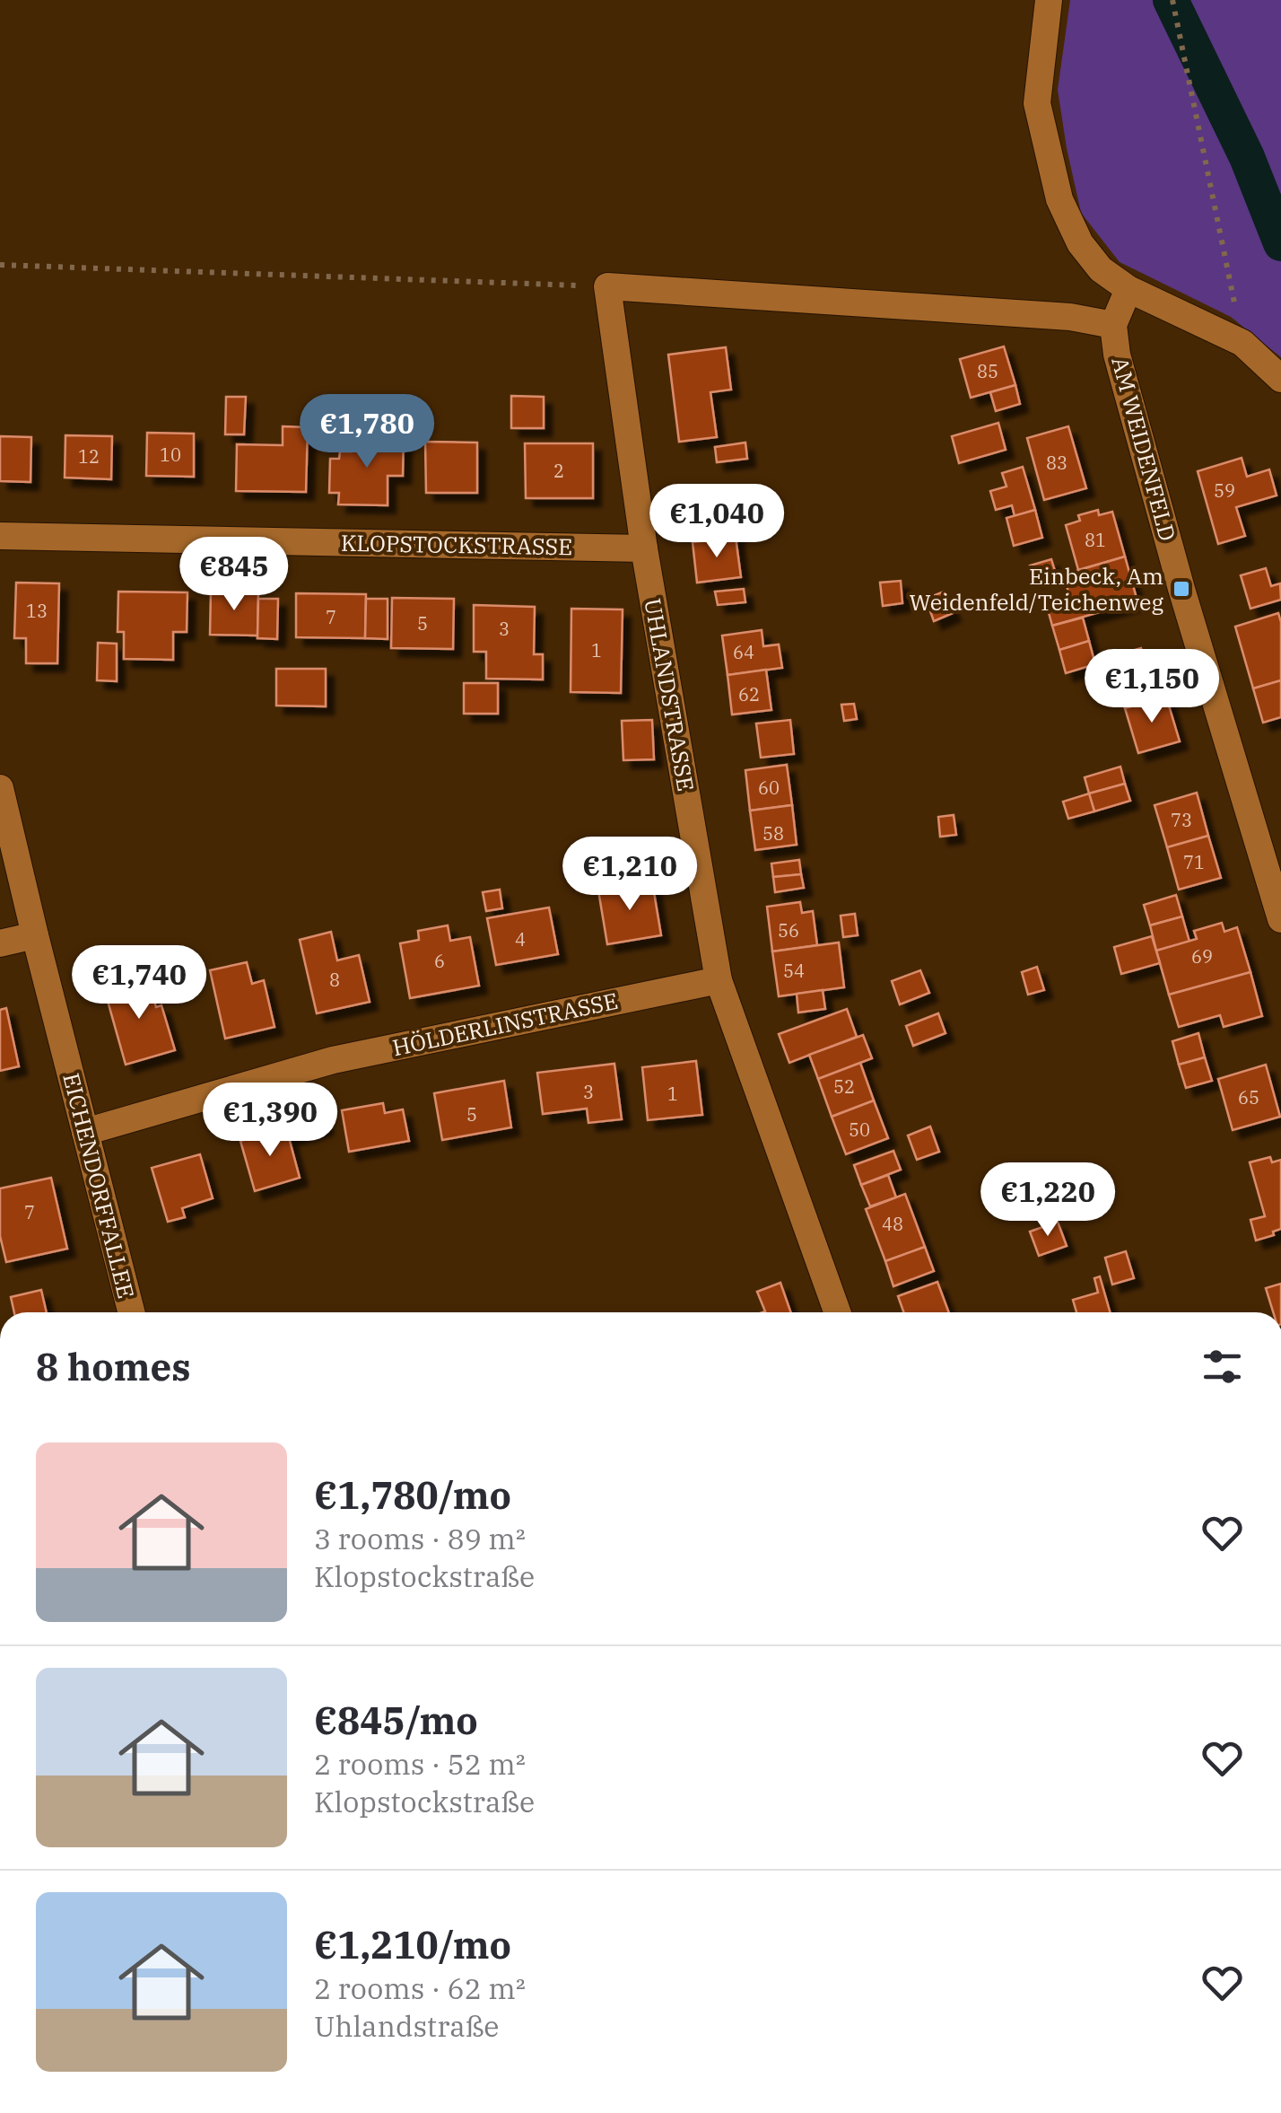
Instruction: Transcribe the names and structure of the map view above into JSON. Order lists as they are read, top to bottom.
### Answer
{
  "streets": {
    "street": [
      "AM WEIDENFELD",
      "KLOPSTOCKSTRASSE",
      "UHLANDSTRASSE",
      "HÖLDERLINSTRASSE",
      "EICHENDORFFALLEE"
    ]
  },
  "crossings": [
    ["KLOPSTOCKSTRASSE", "UHLANDSTRASSE"],
    ["UHLANDSTRASSE", "HÖLDERLINSTRASSE"],
    ["HÖLDERLINSTRASSE", "EICHENDORFFALLEE"]
  ],
  "places": {
    "transit": ["Einbeck, Am Weidenfeld/Teichenweg"]
  },
  "house_numbers": [
    "85",
    "10",
    "12",
    "83",
    "2",
    "59",
    "81",
    "13",
    "7",
    "5",
    "3",
    "1",
    "64",
    "62",
    "60",
    "73",
    "58",
    "71",
    "56",
    "4",
    "69",
    "6",
    "54",
    "8",
    "52",
    "3",
    "1",
    "65",
    "5",
    "50",
    "7",
    "48"
  ],
  "page": {
    "price": [
      "€1,780",
      "€1,040",
      "€845",
      "€1,150",
      "€1,210",
      "€1,740",
      "€1,390",
      "€1,220"
    ],
    "heading": "8 homes",
    "list": [
      {
        "name": "€1,780/mo",
        "note": "3 rooms · 89 m² · Klopstockstraße"
      },
      {
        "name": "€845/mo",
        "note": "2 rooms · 52 m² · Klopstockstraße"
      },
      {
        "name": "€1,210/mo",
        "note": "2 rooms · 62 m² · Uhlandstraße"
      }
    ]
  }
}
